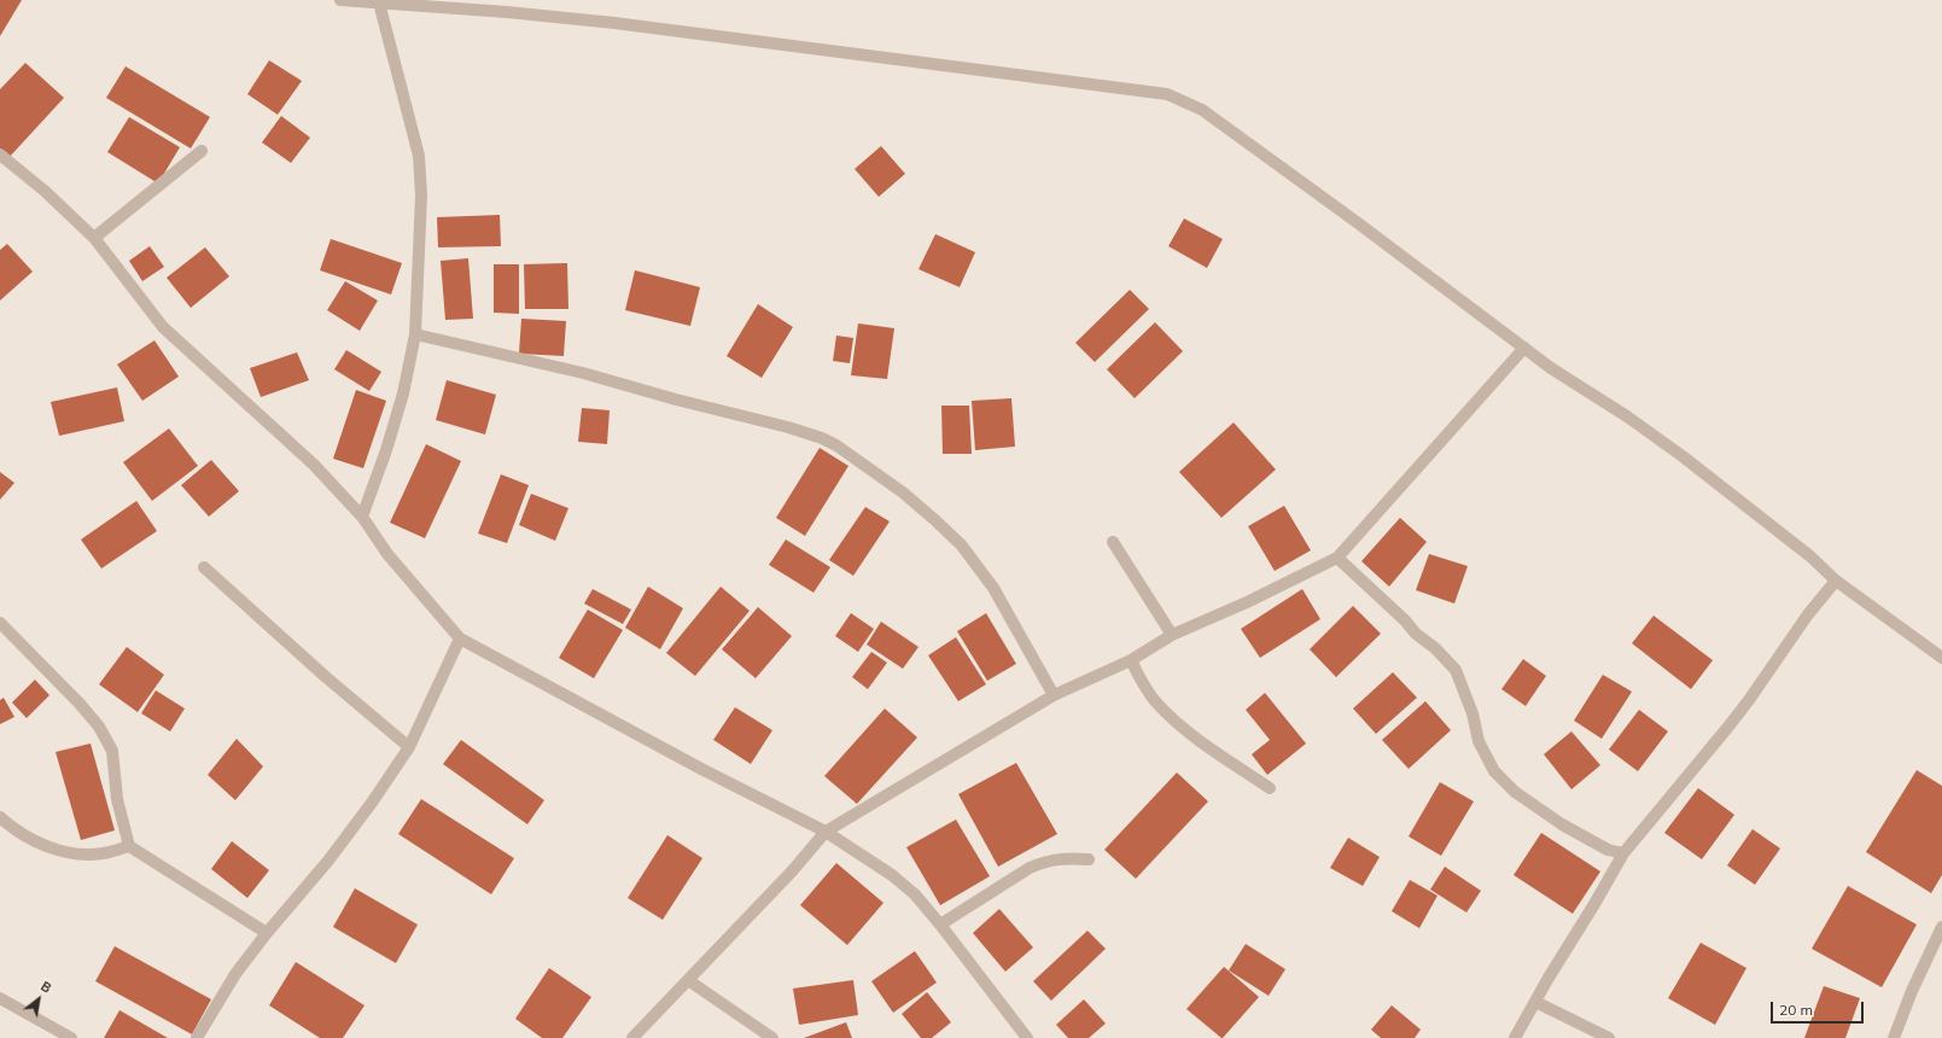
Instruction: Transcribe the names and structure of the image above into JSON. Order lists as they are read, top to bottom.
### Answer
{
  "scale_bar": "20 m",
  "north": "top right"
}
